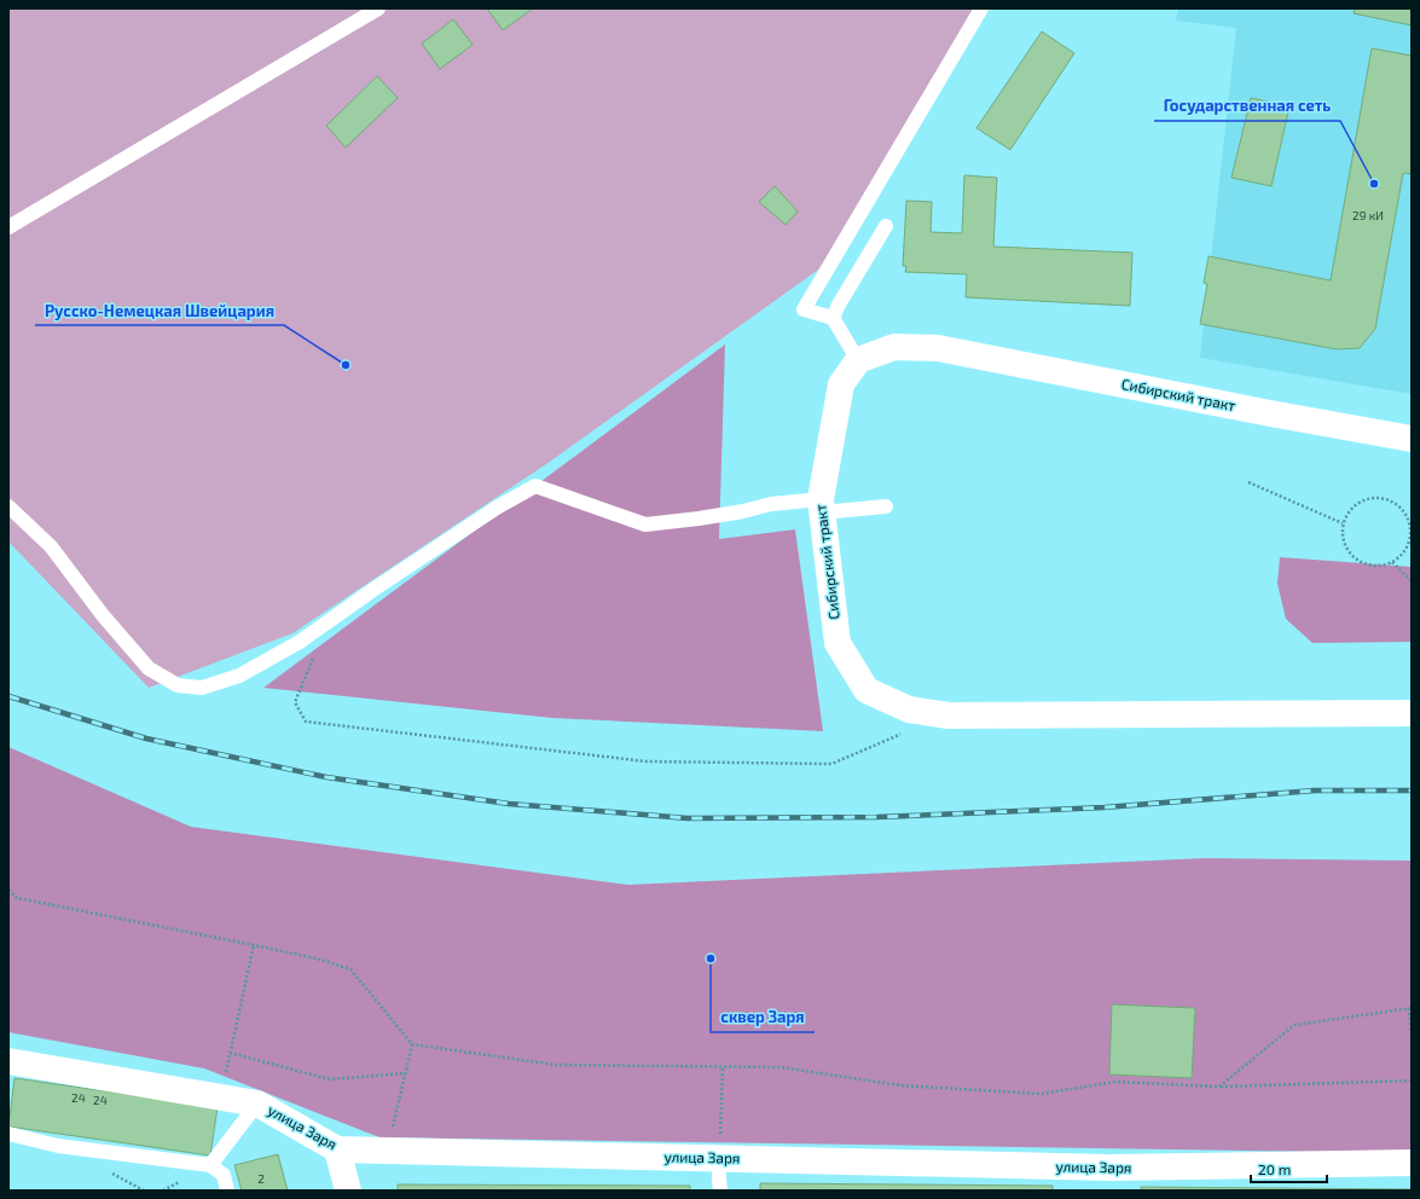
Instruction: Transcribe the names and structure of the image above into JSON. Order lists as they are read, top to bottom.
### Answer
{
  "streets": {
    "street": ["Сибирский тракт", "улица Заря"]
  },
  "places": ["Государственная сеть", "Русско-Немецкая Швейцария", "сквер Заря"],
  "house_numbers": [
    "29 кИ",
    "24",
    "24",
    "2"
  ],
  "scale_bar": "20 m"
}
